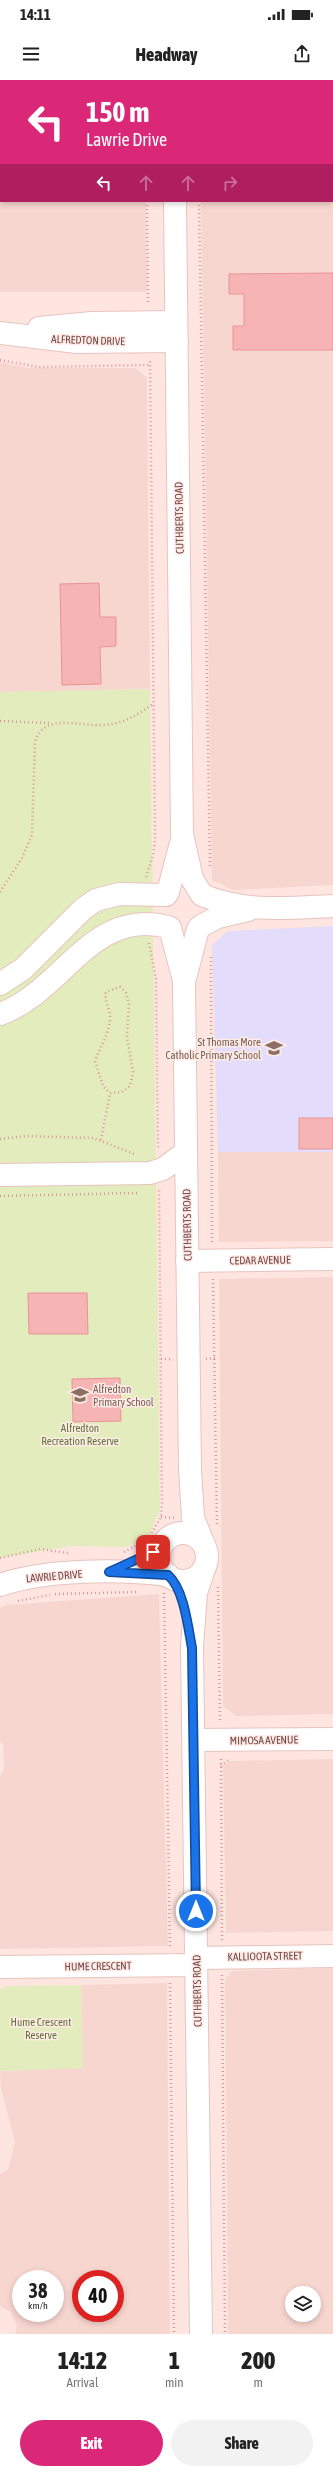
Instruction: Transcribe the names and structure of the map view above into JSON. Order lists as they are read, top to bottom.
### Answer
{
  "streets": {
    "street": [
      "ALFREDTON DRIVE",
      "CUTHBERTS ROAD",
      "CEDAR AVENUE",
      "LAWRIE DRIVE",
      "MIMOSA AVENUE",
      "KALLIOOTA STREET",
      "HUME CRESCENT"
    ]
  },
  "crossings": [
    ["ALFREDTON DRIVE", "CUTHBERTS ROAD"],
    ["CUTHBERTS ROAD", "CEDAR AVENUE"],
    ["CUTHBERTS ROAD", "LAWRIE DRIVE"],
    ["CUTHBERTS ROAD", "MIMOSA AVENUE"],
    ["CUTHBERTS ROAD", "KALLIOOTA STREET"],
    ["CUTHBERTS ROAD", "HUME CRESCENT"],
    ["KALLIOOTA STREET", "HUME CRESCENT"]
  ],
  "parks": ["Alfredton Recreation Reserve", "Hume Crescent Reserve"],
  "places": {
    "school or university": ["St Thomas More Catholic Primary School", "Alfredton Primary School"]
  },
  "page": {
    "status": "14:11",
    "header": "Headway",
    "turn": ["150 m", "Lawrie Drive"],
    "speed": "38 km/h",
    "limit": "40",
    "eta": [
      "14:12",
      "Arrival",
      "1",
      "min",
      "200",
      "m"
    ],
    "buttons": ["Exit", "Share"]
  }
}
